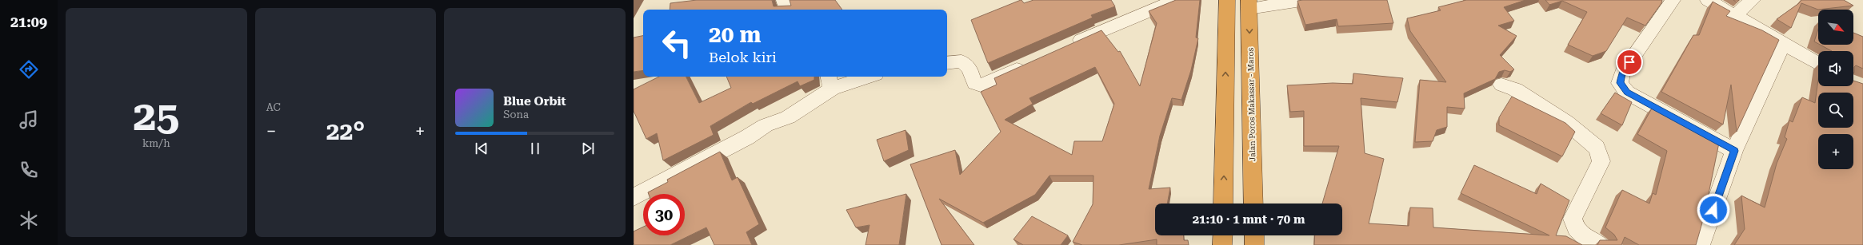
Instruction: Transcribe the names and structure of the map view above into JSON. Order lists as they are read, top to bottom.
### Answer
{
  "streets": {
    "highway": ["Jalan Poros Makassar - Maros"]
  },
  "north": "bottom right",
  "page": {
    "tabs": "21:09",
    "tile": [
      ["25", "km/h"],
      "AC"
    ],
    "map_buttons": "+",
    "turn": ["20 m", "Belok kiri"],
    "song": ["Blue Orbit", "Sona"],
    "heat": ["−", "22°", "+"],
    "limit": "30",
    "trip": "21:10 · 1 mnt · 70 m"
  }
}
